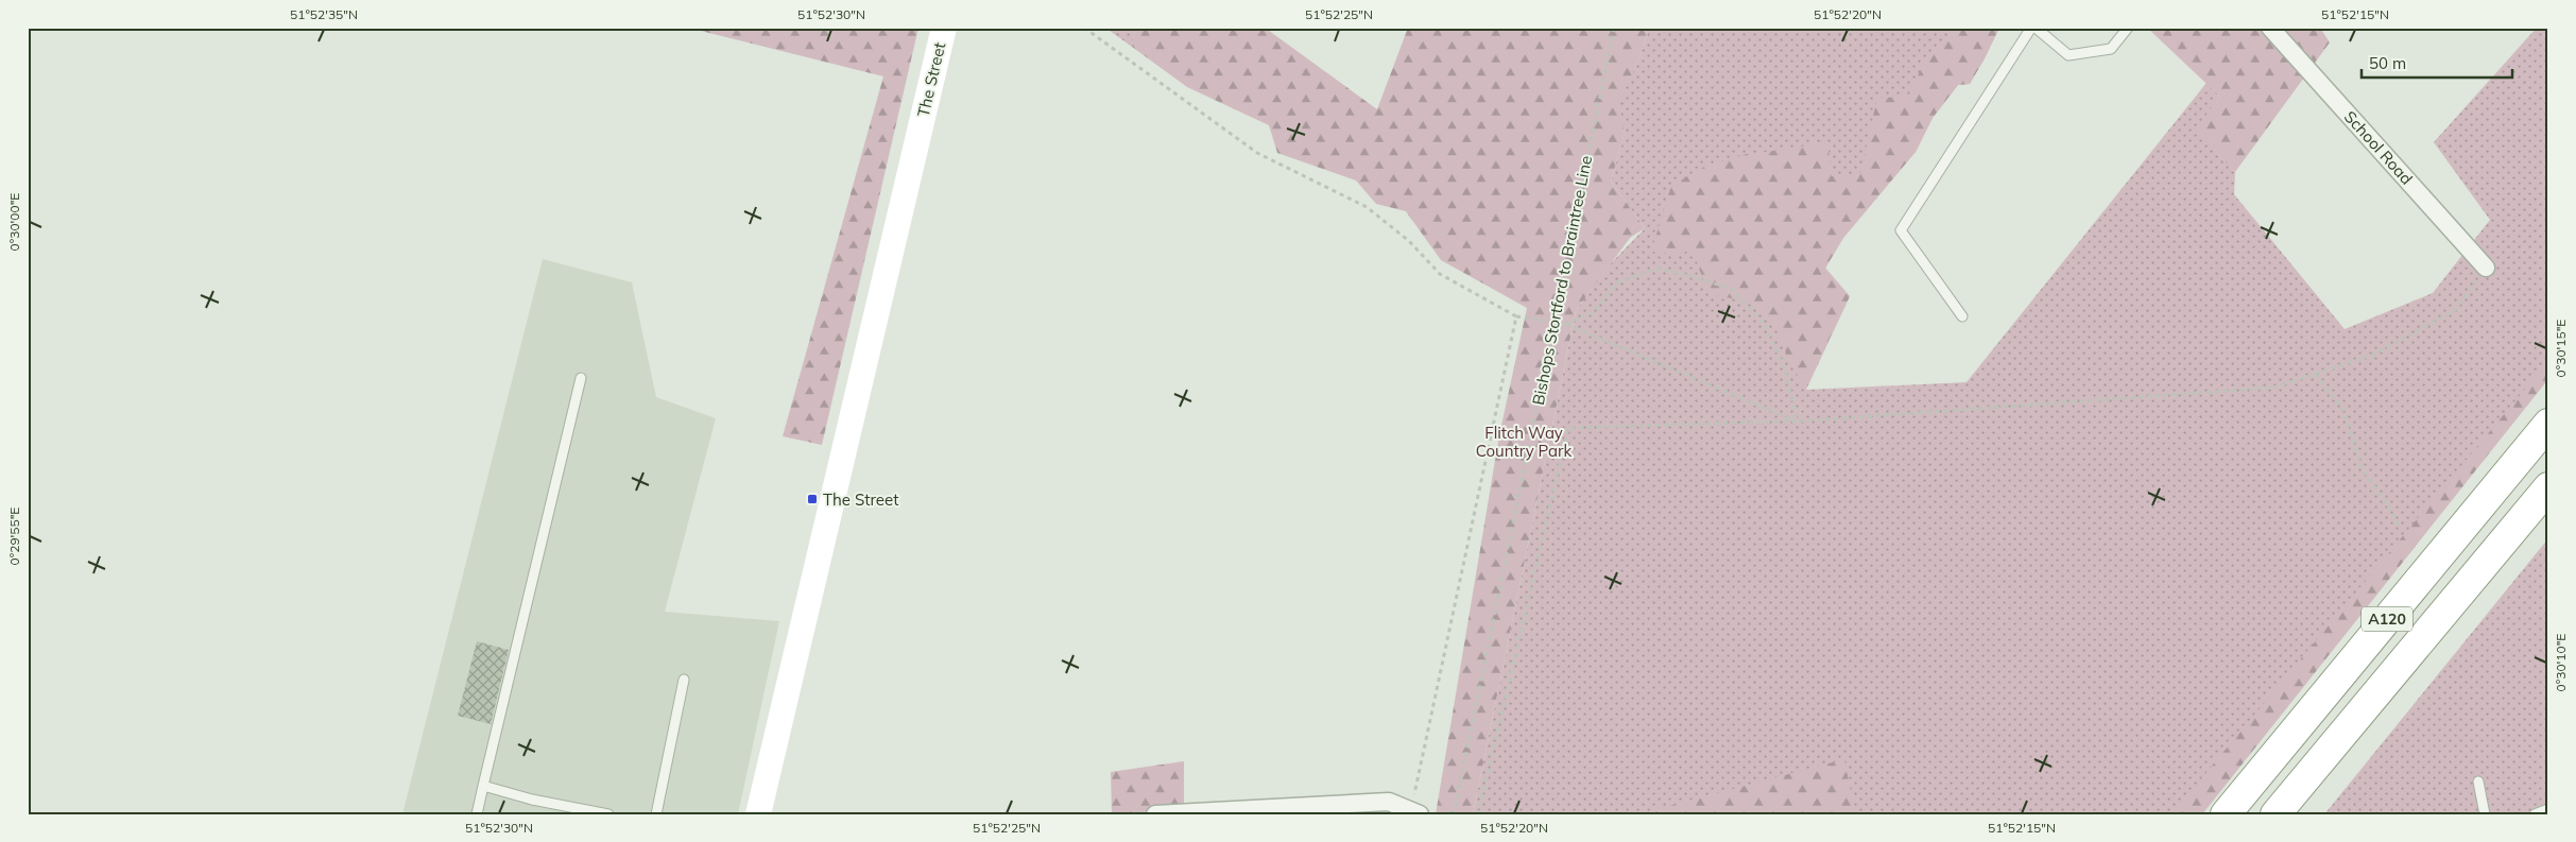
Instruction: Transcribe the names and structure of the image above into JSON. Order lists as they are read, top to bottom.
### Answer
{
  "streets": {
    "highway": ["A120"],
    "street": ["The Street", "School Road"],
    "path": ["Bishops Stortford to Braintree Line"]
  },
  "parks": ["Flitch Way Country Park"],
  "places": {
    "transit": ["The Street"]
  },
  "scale_bar": "50 m",
  "coordinates": [
    "51°52'35\"N",
    "51°52'30\"N",
    "51°52'25\"N",
    "51°52'20\"N",
    "51°52'15\"N",
    "0°30'00\"E",
    "0°30'15\"E",
    "0°29'55\"E",
    "0°30'10\"E"
  ]
}
